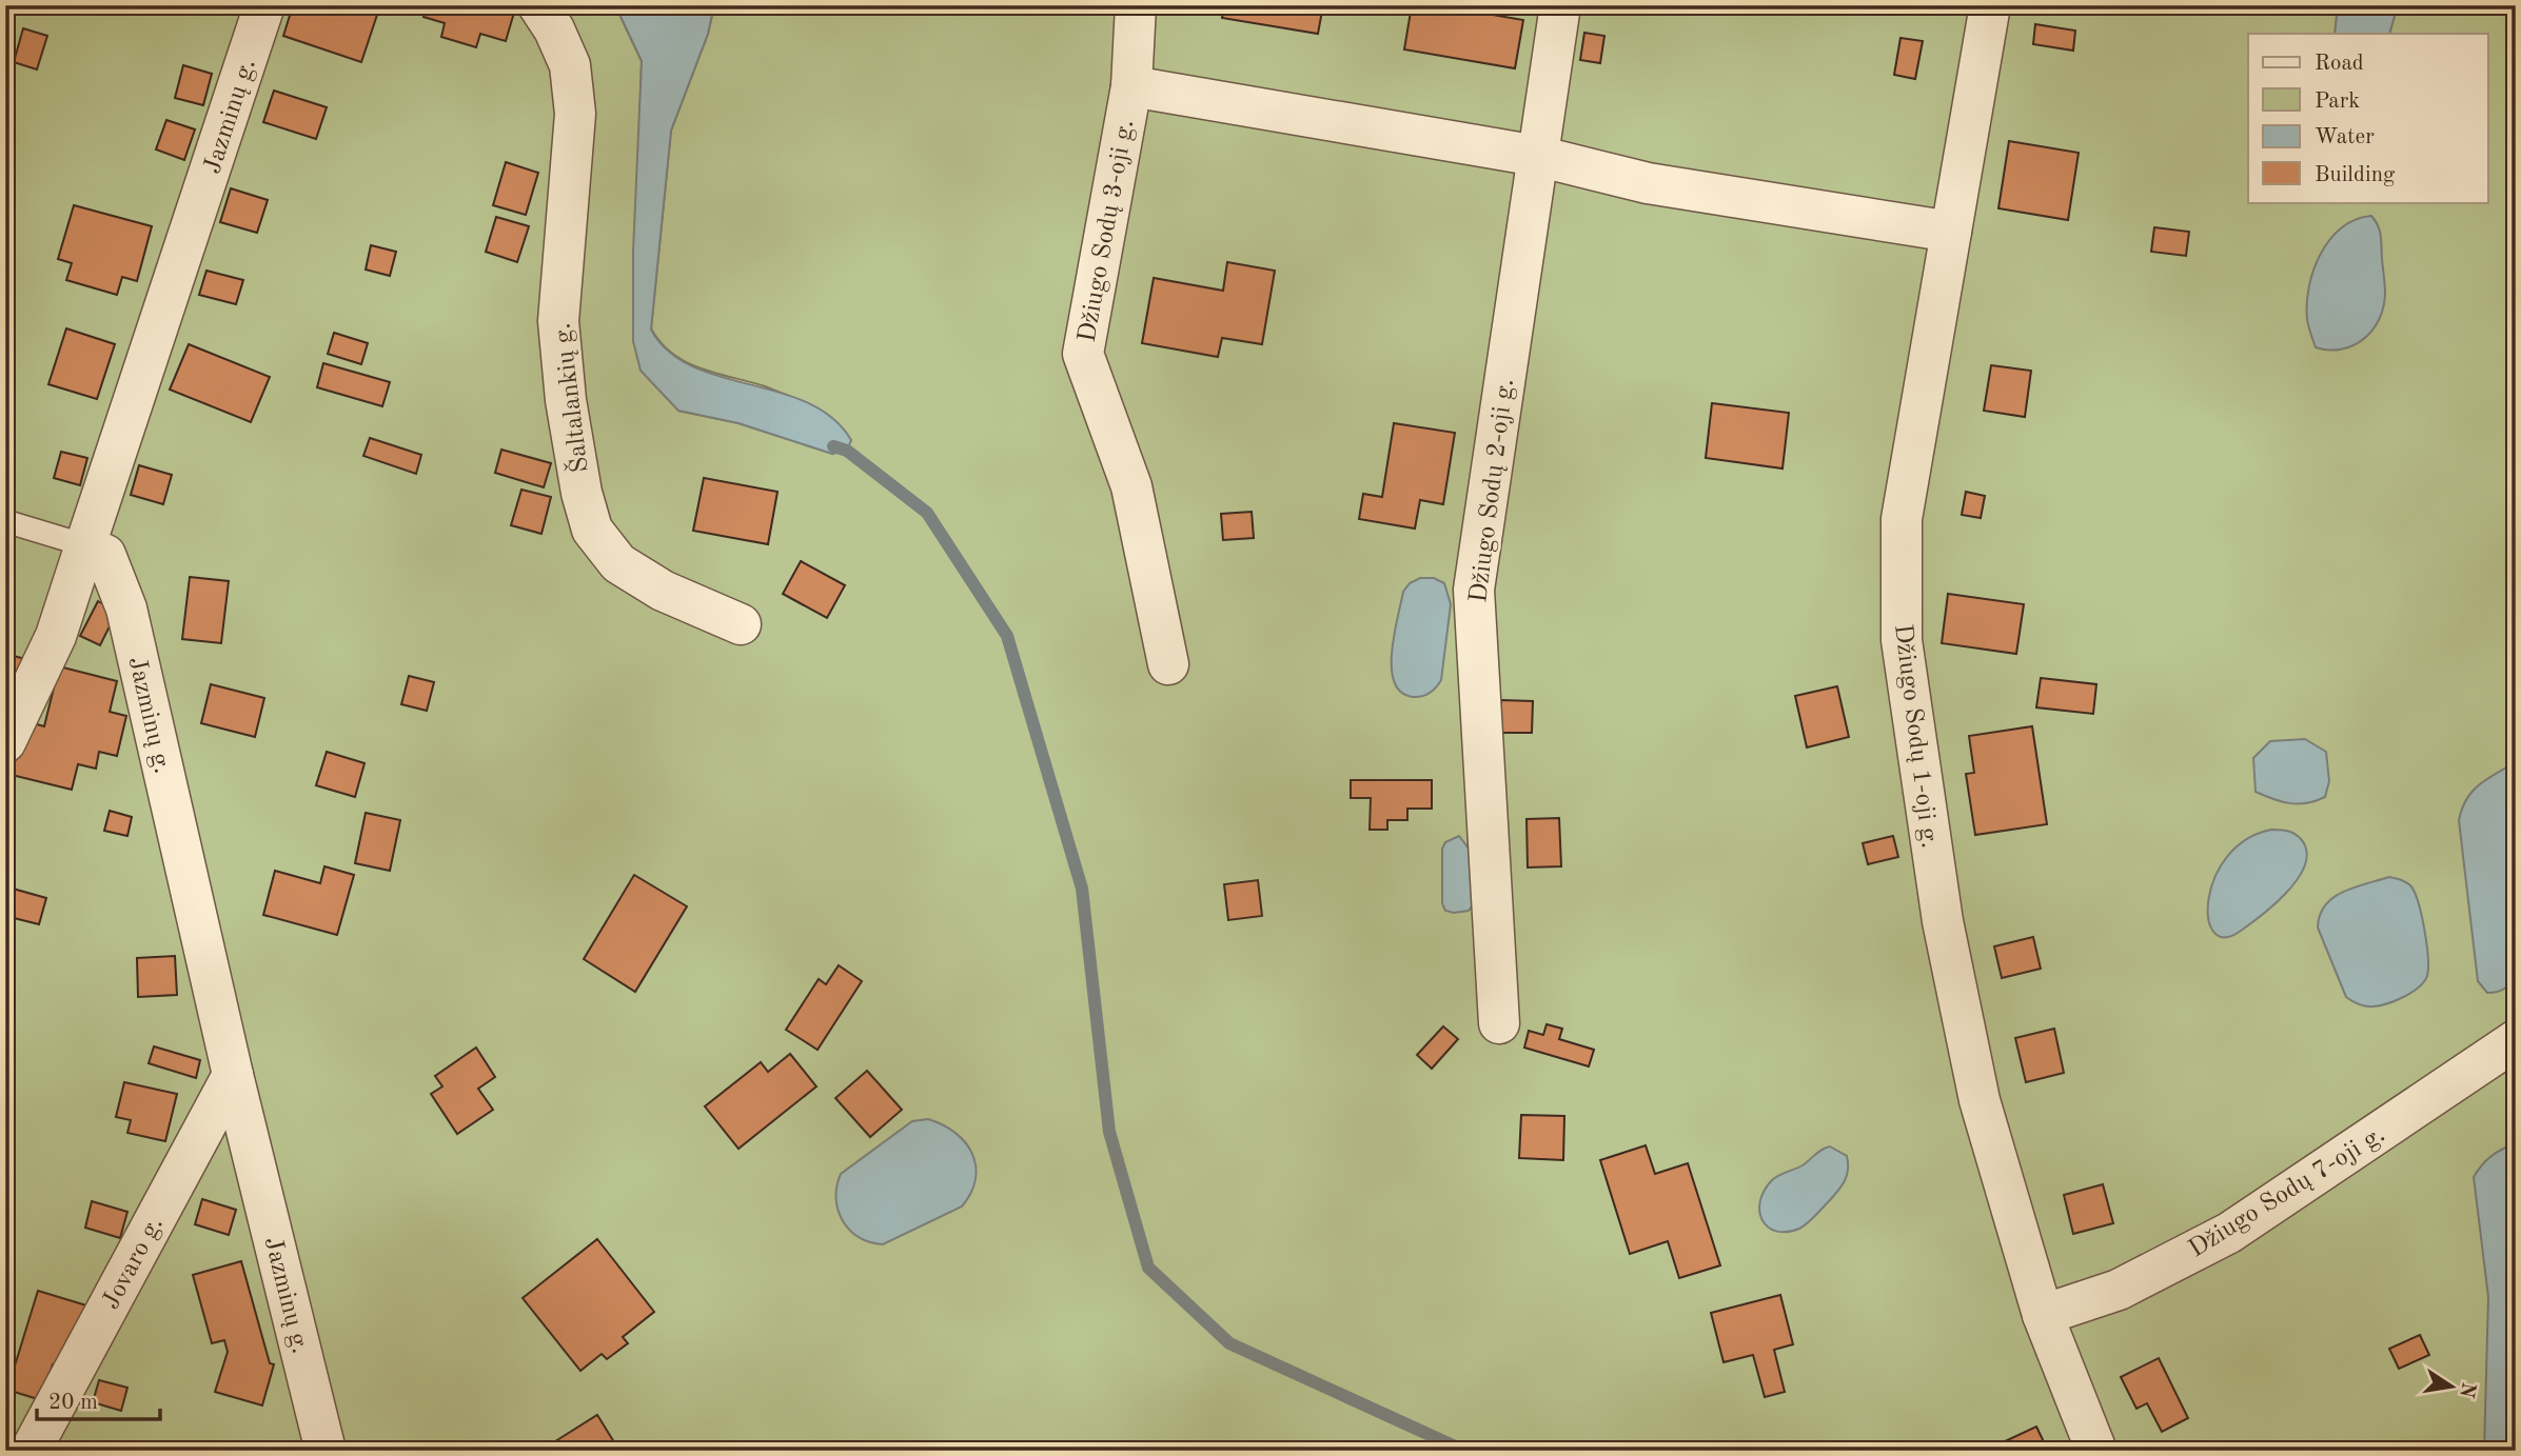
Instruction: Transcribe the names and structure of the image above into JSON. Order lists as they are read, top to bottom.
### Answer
{
  "streets": {
    "street": [
      "Jazminų g.",
      "Džiugo Sodų 3-oji g.",
      "Šaltalankių g.",
      "Džiugo Sodų 2-oji g.",
      "Džiugo Sodų 1-oji g.",
      "Džiugo Sodų 7-oji g.",
      "Jovaro g."
    ]
  },
  "crossings": [
    ["Jazminų g.", "Jovaro g."],
    ["Džiugo Sodų 1-oji g.", "Džiugo Sodų 7-oji g."]
  ],
  "legend": [
    "Road",
    "Park",
    "Water",
    "Building"
  ],
  "scale_bar": "20 m",
  "north": "right"
}
